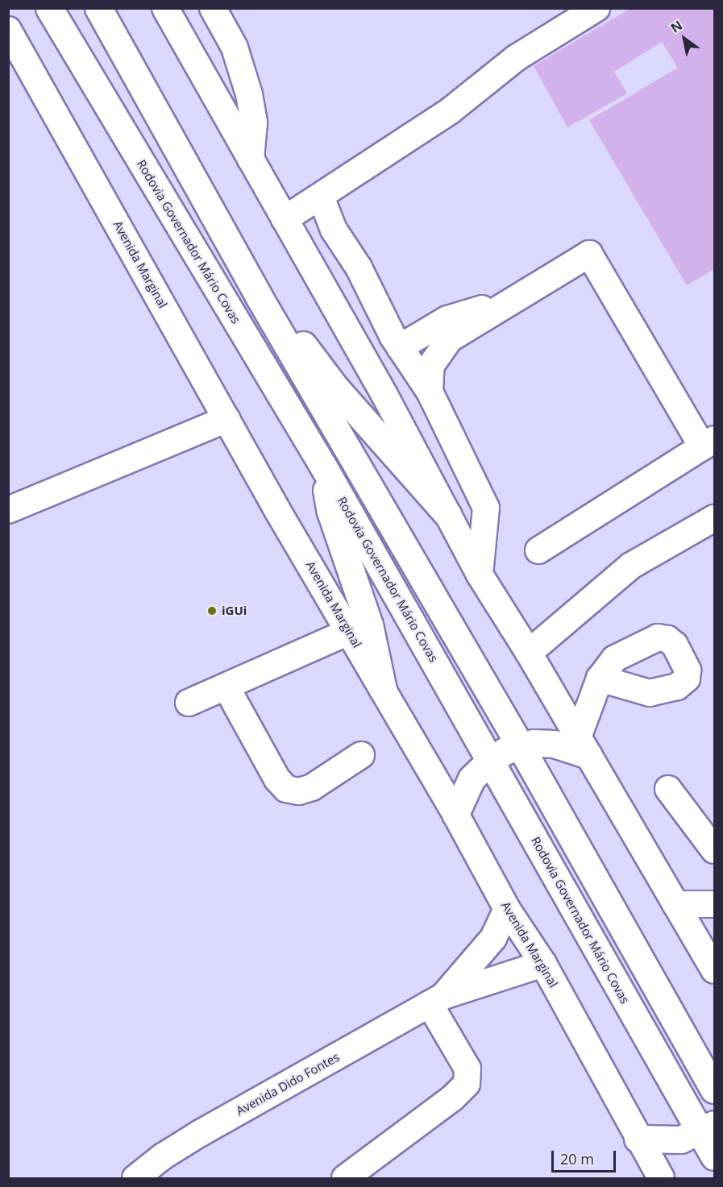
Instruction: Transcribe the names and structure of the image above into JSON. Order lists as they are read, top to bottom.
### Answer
{
  "streets": {
    "main road": ["Rodovia Governador Mário Covas"],
    "street": ["Avenida Marginal", "Avenida Dido Fontes"]
  },
  "crossings": [
    ["Avenida Marginal", "Avenida Dido Fontes"]
  ],
  "places": ["iGUi"],
  "scale_bar": "20 m",
  "north": "top left"
}
